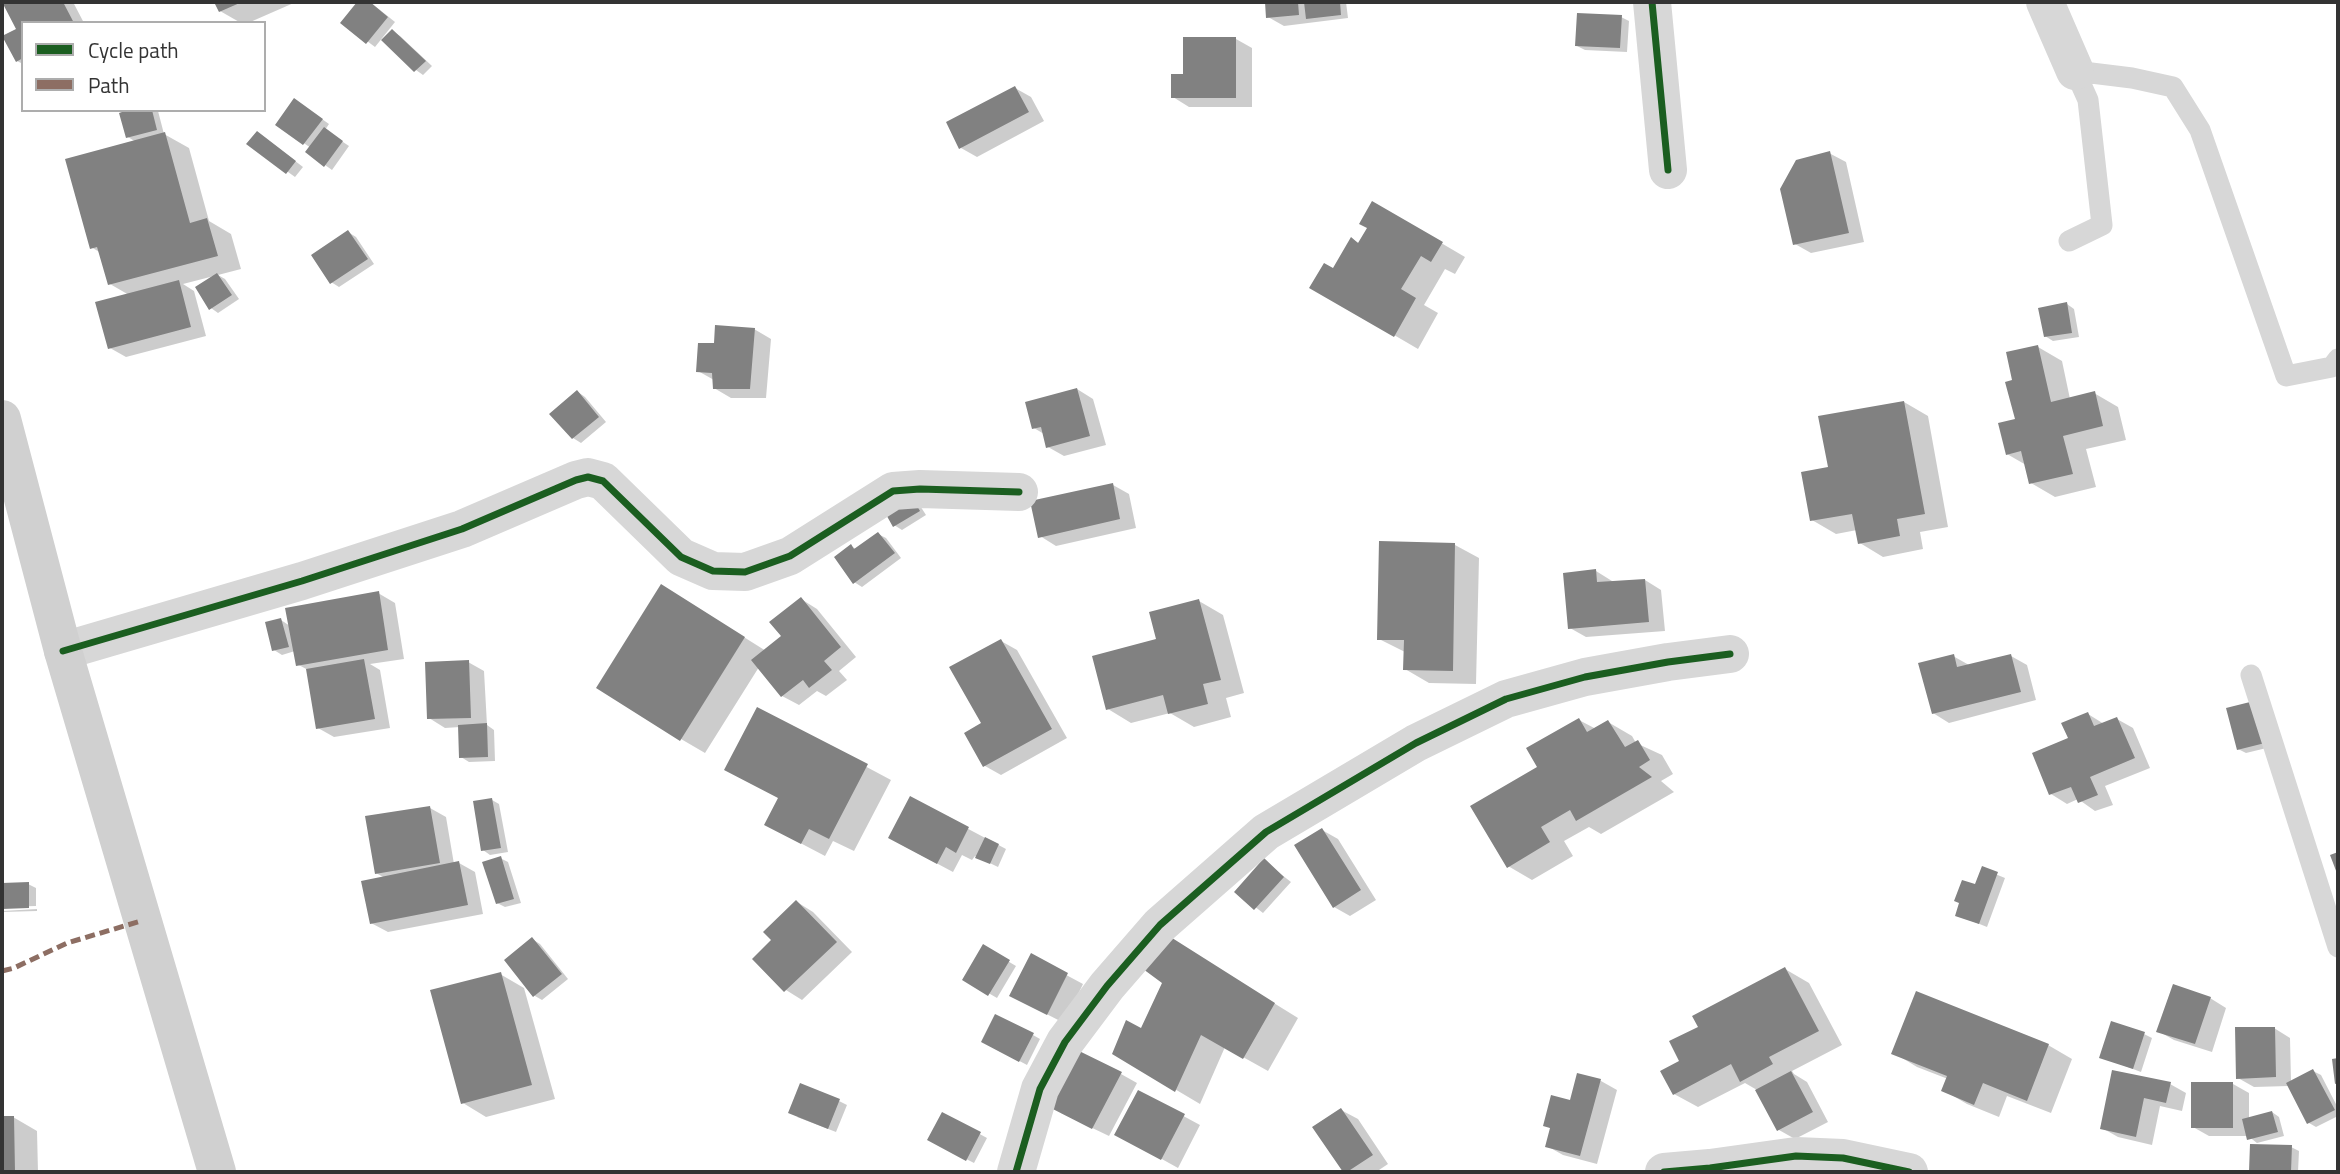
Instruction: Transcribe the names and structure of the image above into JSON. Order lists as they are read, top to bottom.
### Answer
{
  "legend": ["Cycle path", "Path"]
}
